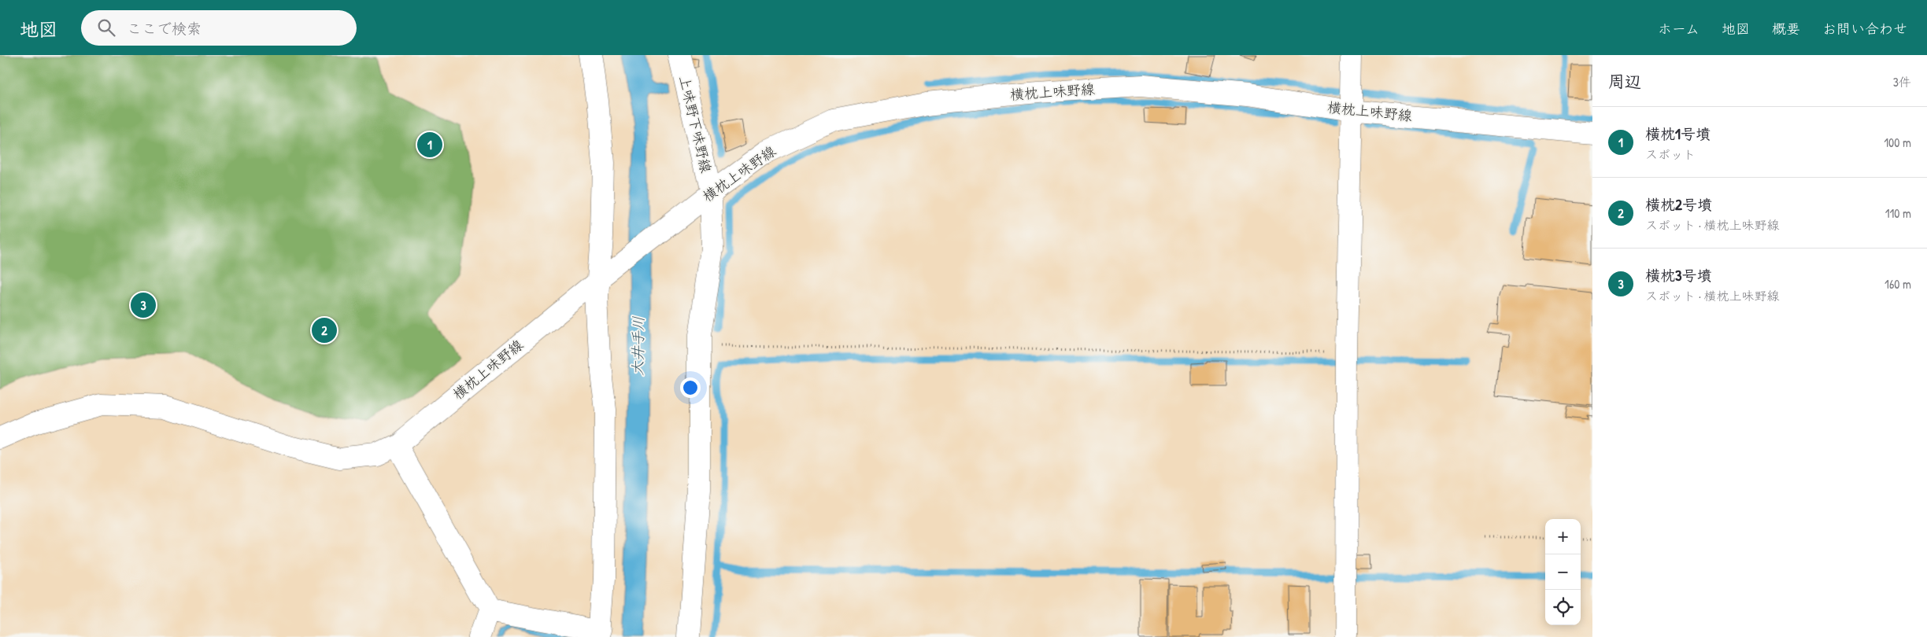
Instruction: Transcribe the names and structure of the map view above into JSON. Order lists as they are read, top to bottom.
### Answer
{
  "streets": {
    "street": ["横枕上味野線", "上味野下味野線"]
  },
  "crossings": [
    ["横枕上味野線", "上味野下味野線"]
  ],
  "water": ["大井手川"],
  "page": {
    "header": "地図",
    "search": "ここで検索",
    "nav": [
      "ホーム",
      "地図",
      "概要",
      "お問い合わせ"
    ],
    "heading": ["周辺", "3件"],
    "list": [
      {
        "mark": "1",
        "name": "横枕1号墳",
        "note": "スポット",
        "value": "100 m"
      },
      {
        "mark": "2",
        "name": "横枕2号墳",
        "note": "スポット · 横枕上味野線",
        "value": "110 m"
      },
      {
        "mark": "3",
        "name": "横枕3号墳",
        "note": "スポット · 横枕上味野線",
        "value": "160 m"
      }
    ],
    "pins": ["1", "3", "2"],
    "map_buttons": ["+", "−"]
  }
}
